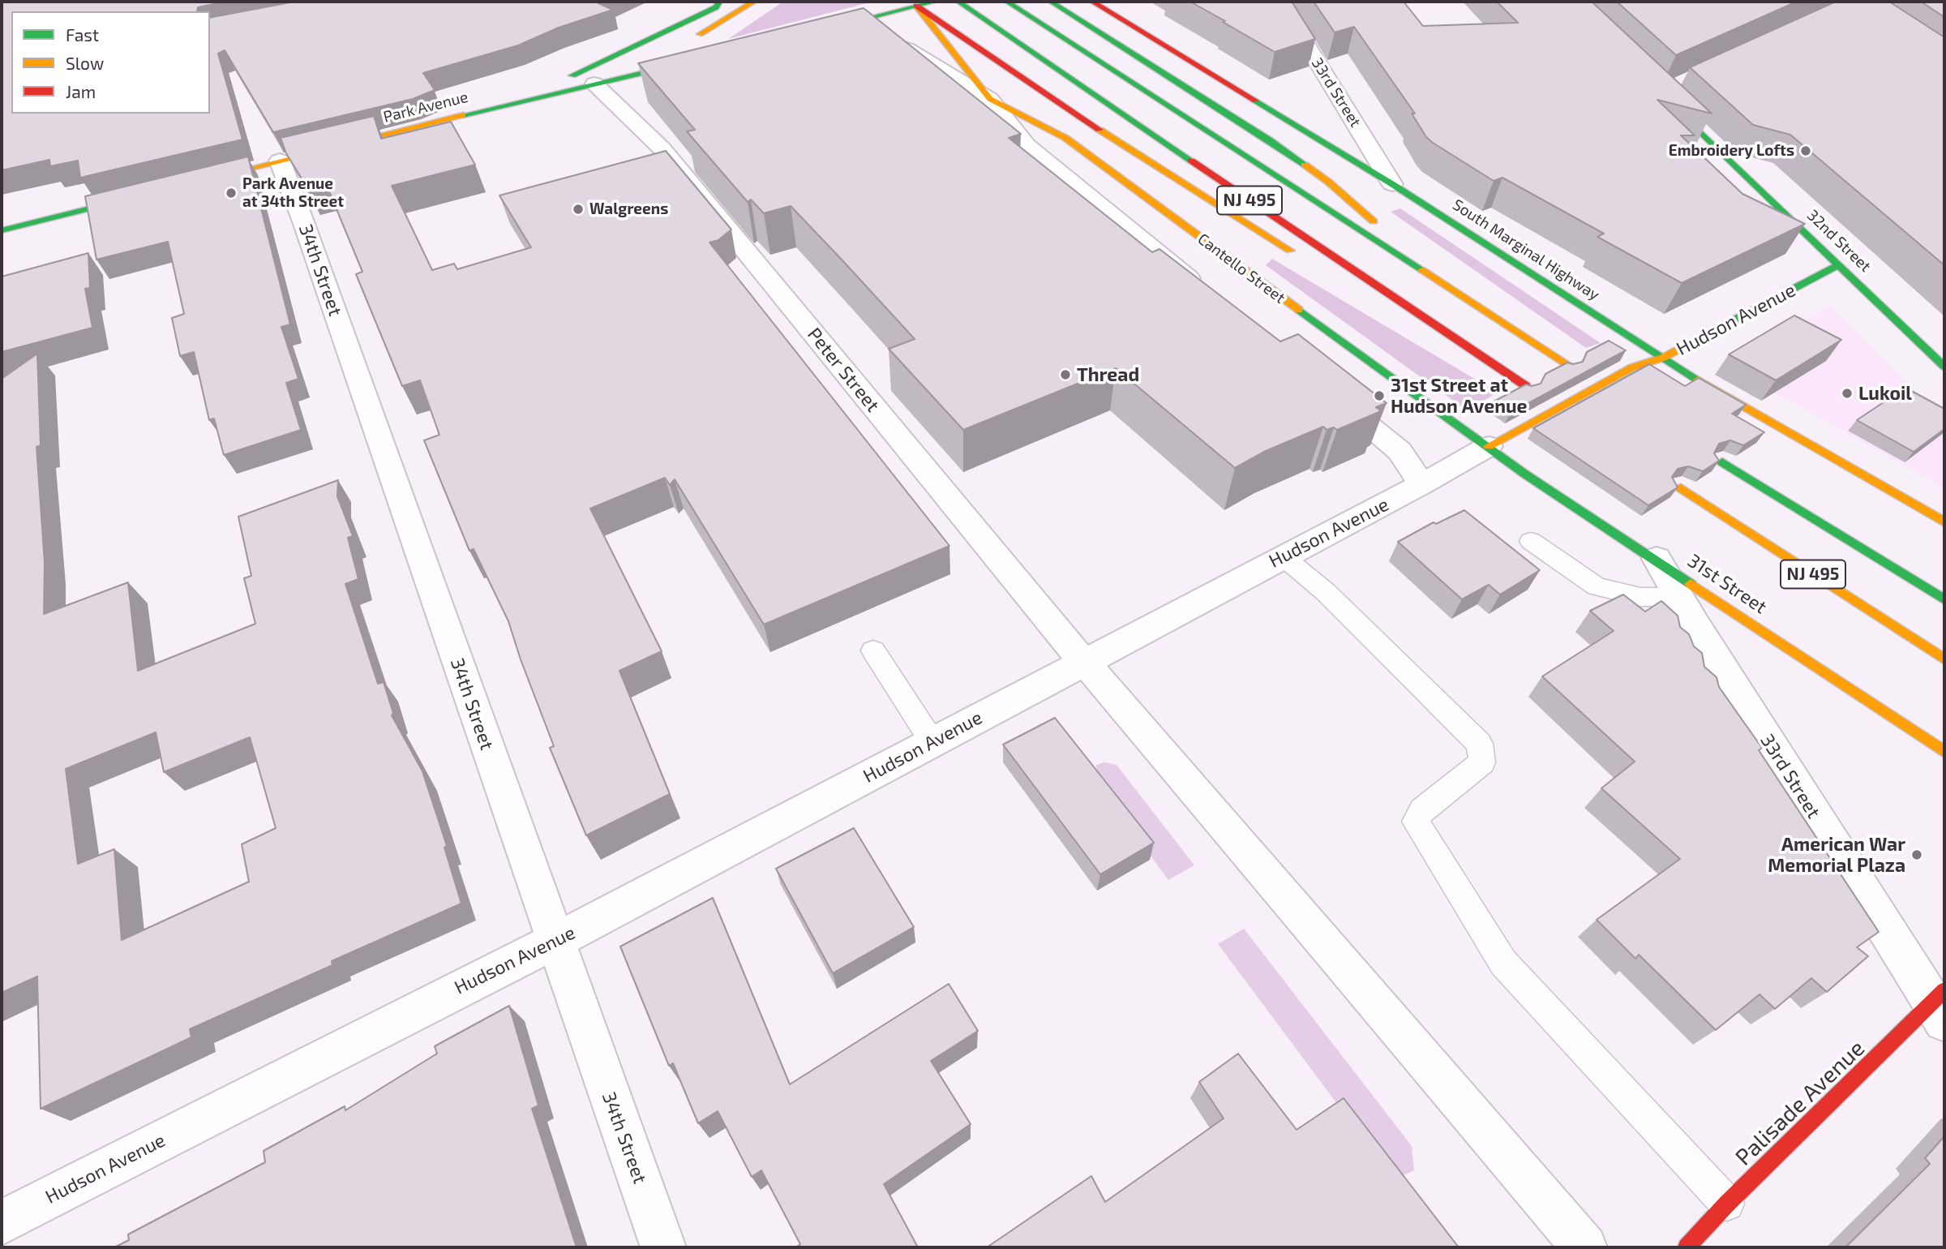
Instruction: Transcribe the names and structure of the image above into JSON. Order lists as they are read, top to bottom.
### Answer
{
  "streets": {
    "main road": [
      "Park Avenue",
      "NJ 495",
      "32nd Street",
      "South Marginal Highway",
      "Cantello Street",
      "Hudson Avenue",
      "31st Street",
      "Palisade Avenue"
    ],
    "street": ["33rd Street", "34th Street", "Peter Street"]
  },
  "crossings": [
    ["33rd Street", "South Marginal Highway"],
    ["33rd Street", "31st Street"],
    ["33rd Street", "Palisade Avenue"],
    ["Park Avenue", "34th Street"],
    ["Park Avenue", "Peter Street"],
    ["32nd Street", "Hudson Avenue"],
    ["South Marginal Highway", "Hudson Avenue"],
    ["Cantello Street", "Hudson Avenue"],
    ["Cantello Street", "31st Street"],
    ["34th Street", "Hudson Avenue"],
    ["Hudson Avenue", "Peter Street"],
    ["Hudson Avenue", "31st Street"]
  ],
  "places": [
    "Embroidery Lofts",
    "Park Avenue at 34th Street",
    "Walgreens",
    "Thread",
    "Lukoil",
    "31st Street at Hudson Avenue",
    "American War Memorial Plaza"
  ],
  "legend": ["Fast", "Slow", "Jam"]
}
